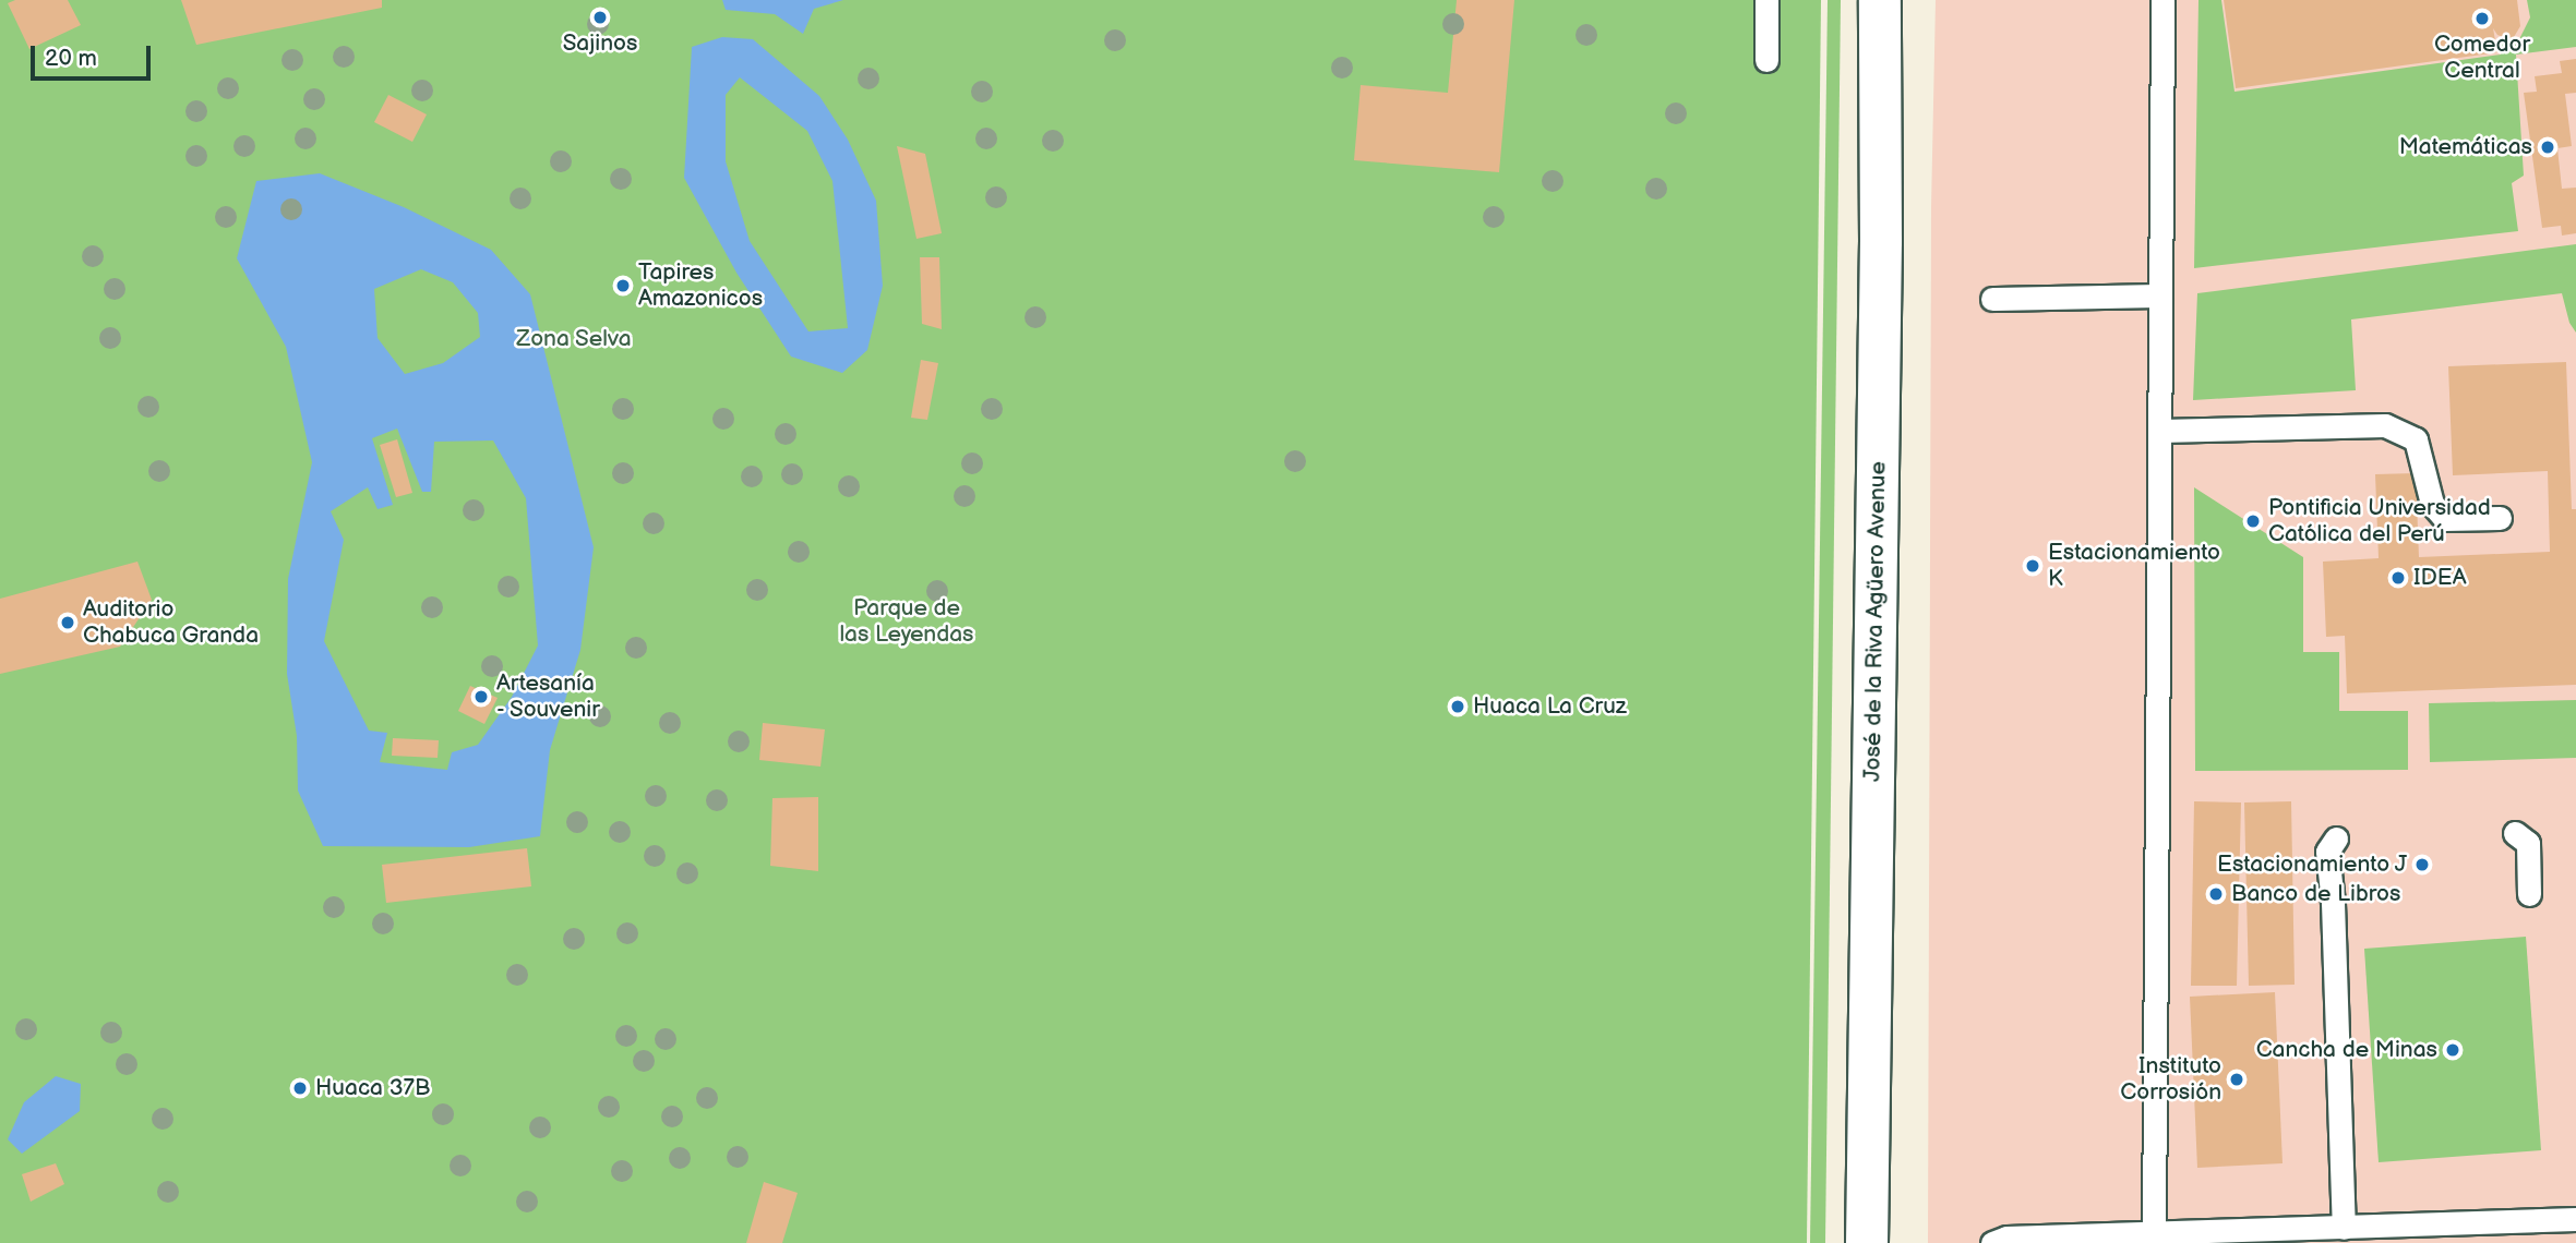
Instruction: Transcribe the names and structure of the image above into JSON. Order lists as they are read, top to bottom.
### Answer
{
  "streets": {
    "street": ["José de la Riva Agüero Avenue"]
  },
  "parks": ["Zona Selva", "Parque de las Leyendas"],
  "places": [
    "Sajinos",
    "Comedor Central",
    "Matemáticas",
    "Tapires Amazonicos",
    "Pontificia Universidad Católica del Perú",
    "Estacionamiento K",
    "IDEA",
    "Auditorio Chabuca Granda",
    "Artesanía - Souvenir",
    "Huaca La Cruz",
    "Estacionamiento J",
    "Banco de Libros",
    "Cancha de Minas",
    "Instituto Corrosión",
    "Huaca 37B"
  ],
  "scale_bar": "20 m"
}
